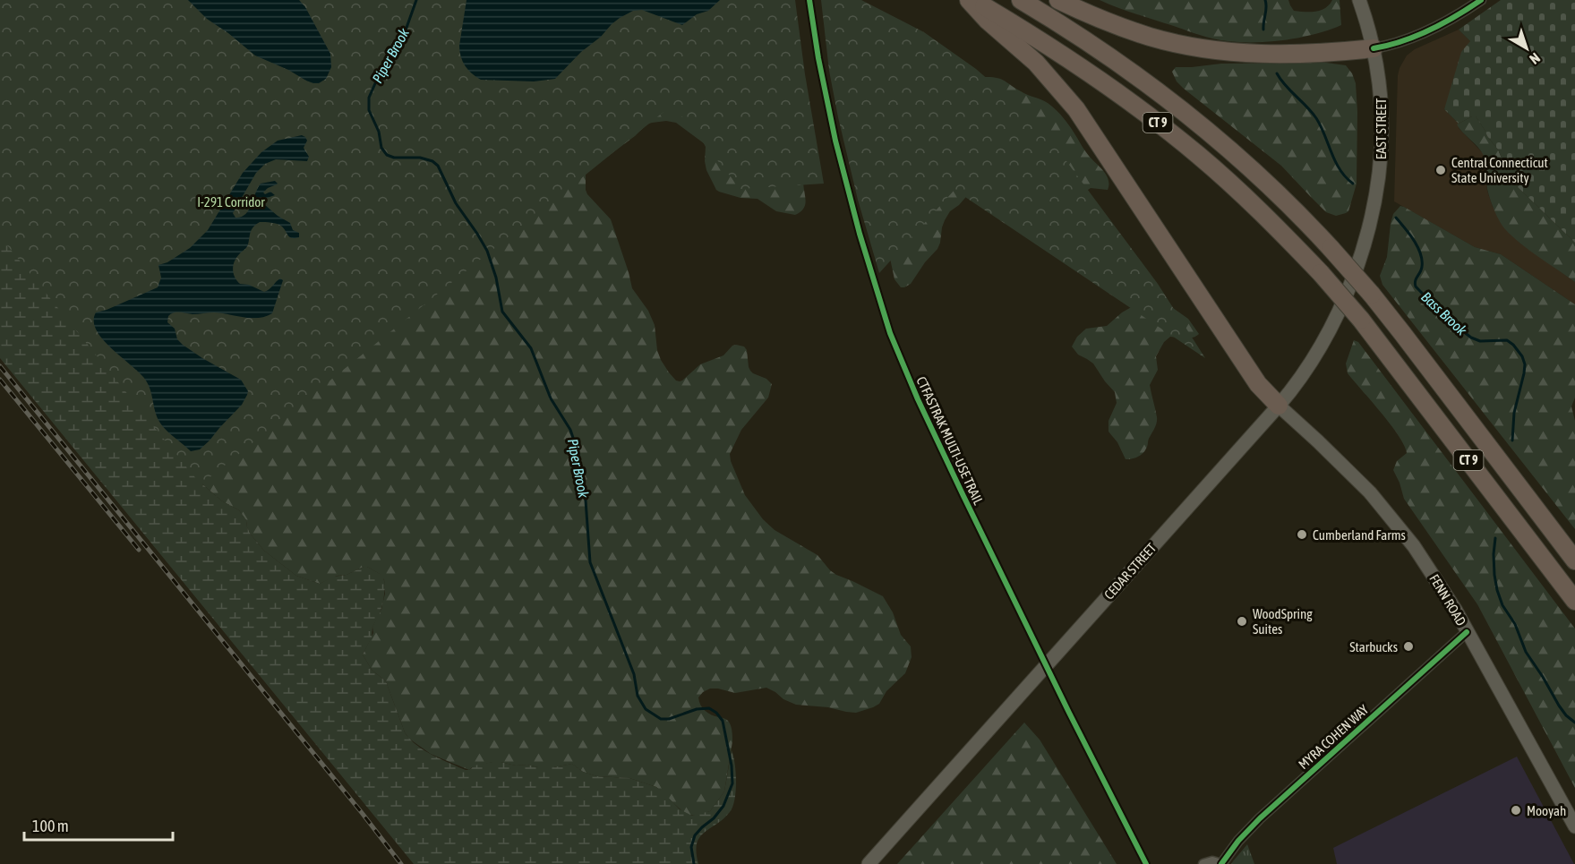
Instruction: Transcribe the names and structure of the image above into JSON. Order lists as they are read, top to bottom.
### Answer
{
  "streets": {
    "highway": ["CT 9"],
    "main road": ["EAST STREET", "CEDAR STREET", "FENN ROAD"],
    "street": ["MYRA COHEN WAY"],
    "cycle path": ["CTFASTRAK MULTI-USE TRAIL"]
  },
  "crossings": [
    ["EAST STREET", "CEDAR STREET"],
    ["CEDAR STREET", "FENN ROAD"],
    ["FENN ROAD", "MYRA COHEN WAY"]
  ],
  "water": ["Piper Brook", "Bass Brook"],
  "parks": ["I-291 Corridor"],
  "places": [
    "Central Connecticut State University",
    "Cumberland Farms",
    "WoodSpring Suites",
    "Starbucks",
    "Mooyah"
  ],
  "scale_bar": "100 m",
  "north": "bottom right"
}
